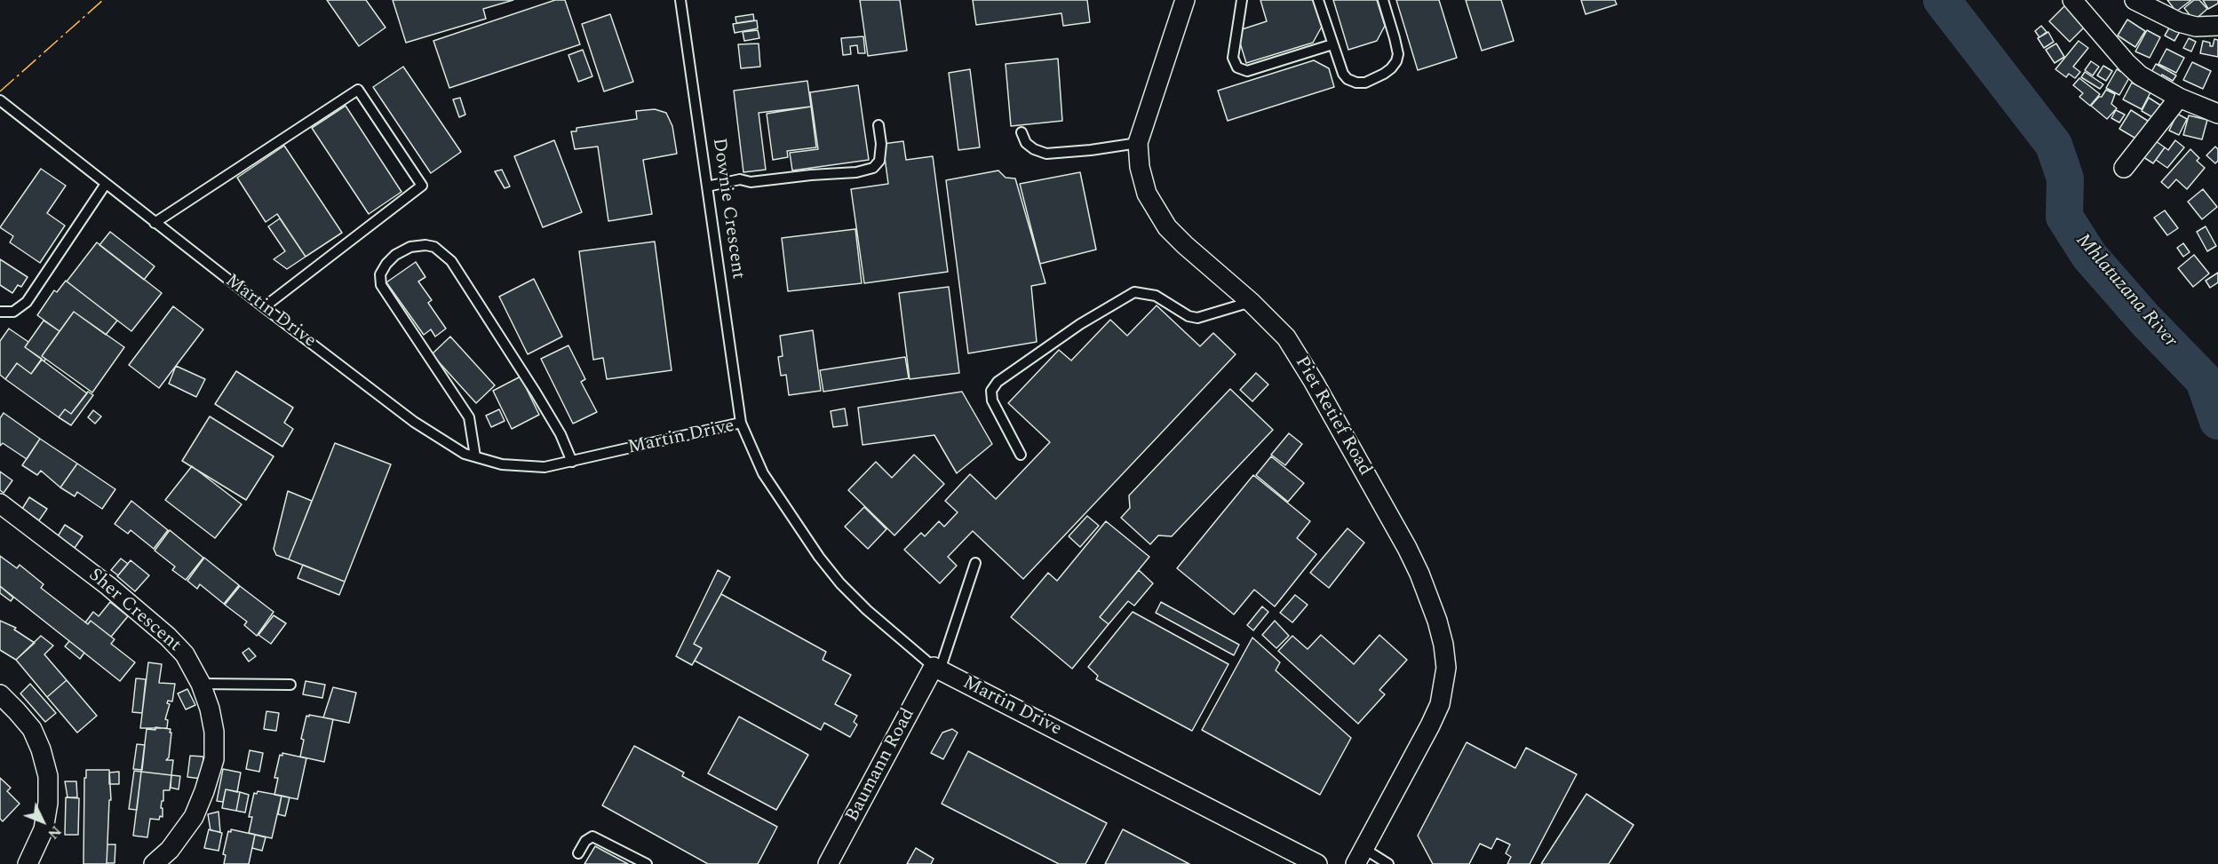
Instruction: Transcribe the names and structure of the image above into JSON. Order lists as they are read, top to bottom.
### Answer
{
  "streets": {
    "street": [
      "Martin Drive",
      "Piet Retief Road",
      "Sher Crescent",
      "Baumann Road"
    ],
    "lane": ["Downie Crescent"]
  },
  "crossings": [
    ["Downie Crescent", "Martin Drive"],
    ["Martin Drive", "Baumann Road"]
  ],
  "water": ["Mhlatuzana River"],
  "north": "bottom right"
}
